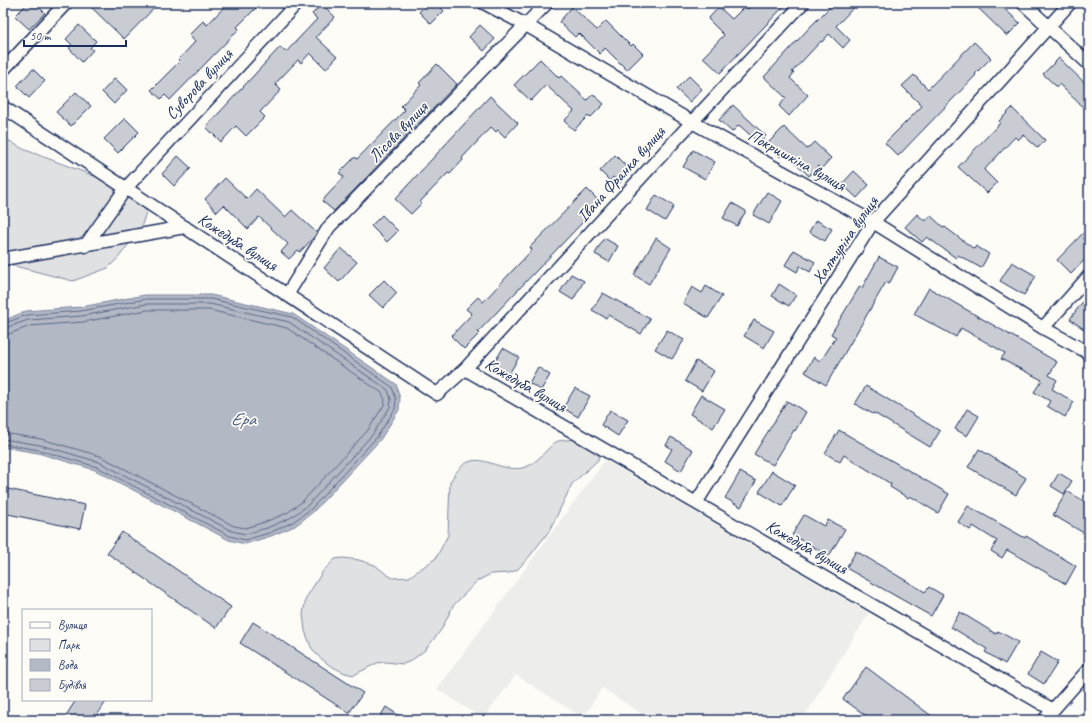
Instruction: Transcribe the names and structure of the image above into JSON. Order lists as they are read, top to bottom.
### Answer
{
  "streets": {
    "street": [
      "Суворова вулиця",
      "Лісова вулиця",
      "Покришкіна вулиця",
      "Івана Франка вулиця",
      "Халтуріна вулиця",
      "Кожедуба вулиця"
    ]
  },
  "crossings": [
    ["Суворова вулиця", "Кожедуба вулиця"],
    ["Лісова вулиця", "Покришкіна вулиця"],
    ["Лісова вулиця", "Кожедуба вулиця"],
    ["Покришкіна вулиця", "Івана Франка вулиця"],
    ["Покришкіна вулиця", "Халтуріна вулиця"],
    ["Івана Франка вулиця", "Кожедуба вулиця"],
    ["Халтуріна вулиця", "Кожедуба вулиця"]
  ],
  "water": ["Ера"],
  "legend": [
    "Вулиця",
    "Парк",
    "Вода",
    "Будівля"
  ],
  "scale_bar": "50 m"
}
